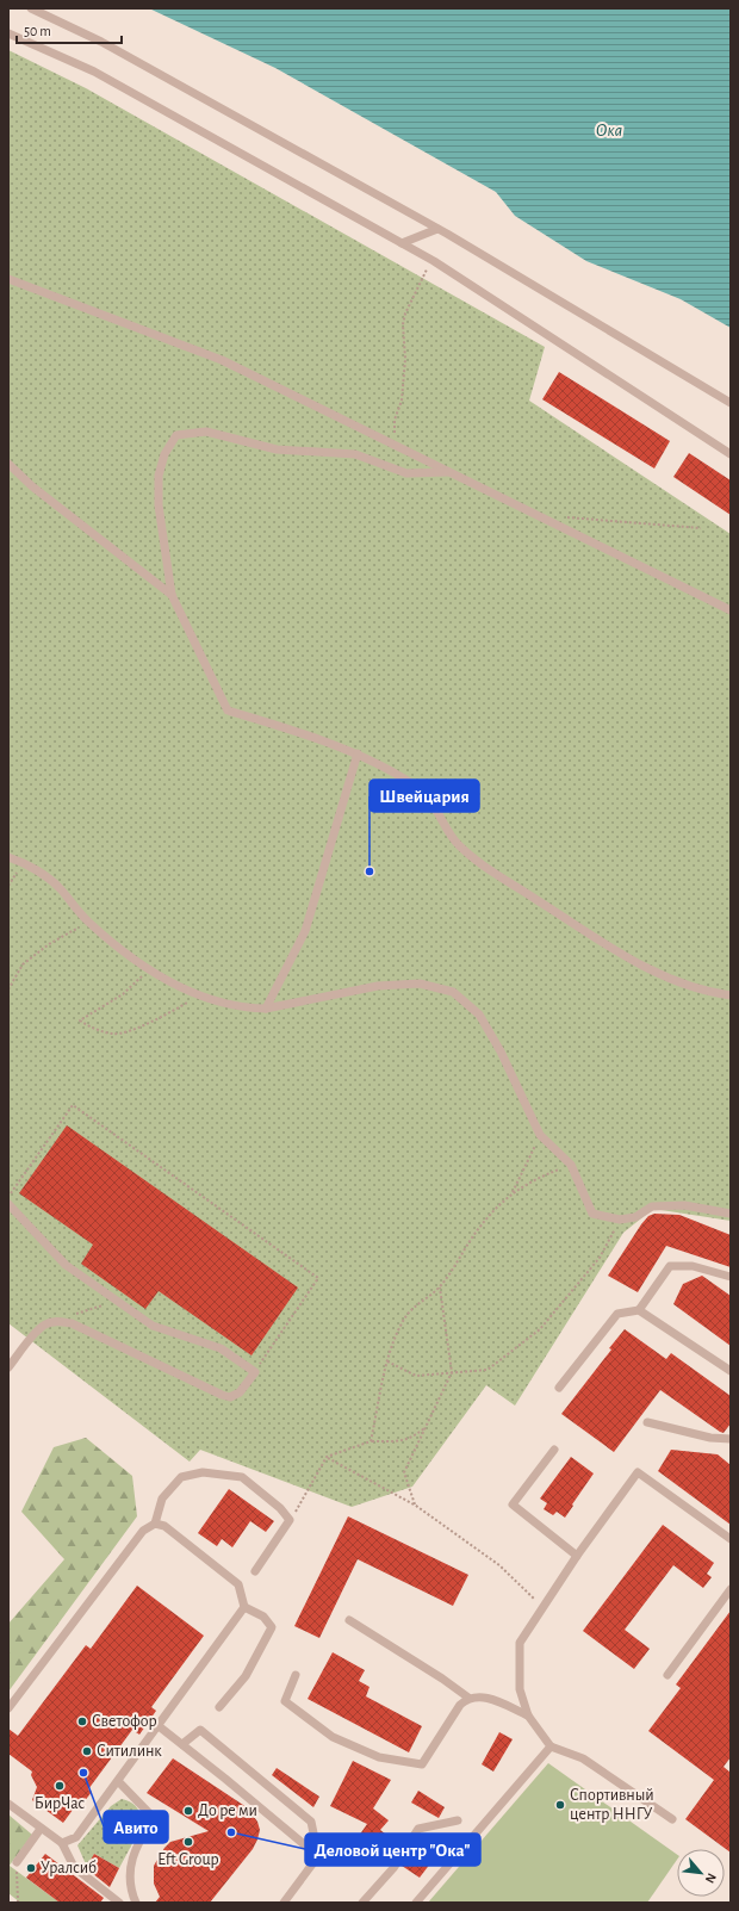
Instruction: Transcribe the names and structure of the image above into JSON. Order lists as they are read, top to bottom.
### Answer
{
  "water": ["Ока"],
  "places": [
    "Швейцария",
    "Светофор",
    "Ситилинк",
    "Авито",
    "БирЧас",
    "Спортивный центр ННГУ",
    "До ре ми",
    "Деловой центр \"Ока\"",
    "Eft Group",
    "Уралсиб"
  ],
  "scale_bar": "50 m",
  "north": "bottom right"
}
